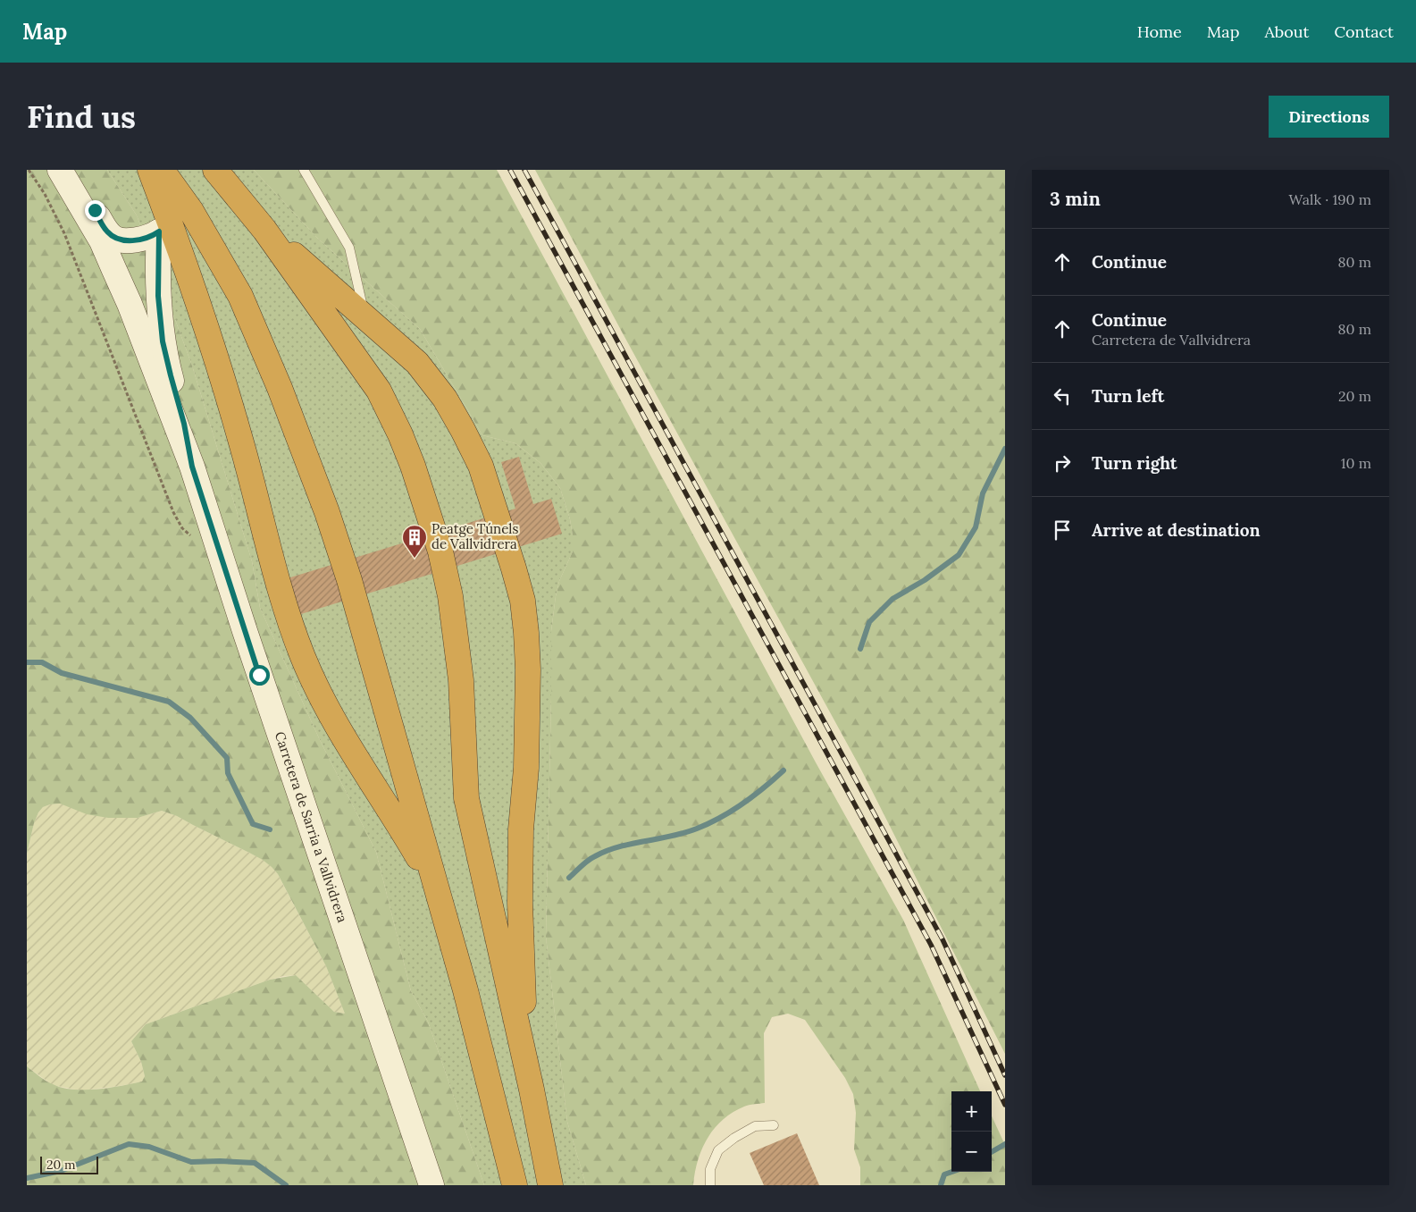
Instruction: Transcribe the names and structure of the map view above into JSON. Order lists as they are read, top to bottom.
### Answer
{
  "streets": {
    "main road": ["Carretera de Sarria a Vallvidrera"]
  },
  "places": {
    "building": ["Peatge Túnels de Vallvidrera"]
  },
  "scale_bar": "20 m",
  "page": {
    "header": "Map",
    "nav": [
      "Home",
      "Map",
      "About",
      "Contact"
    ],
    "buttons": "Directions",
    "title": "Find us",
    "heading": ["3 min", "Walk · 190 m"],
    "list": [
      ["Continue", "80 m"],
      ["Continue", "Carretera de Vallvidrera", "80 m"],
      ["Turn left", "20 m"],
      ["Turn right", "10 m"],
      "Arrive at destination"
    ],
    "map_buttons": ["+", "−"],
    "scale": "20 m"
  }
}
